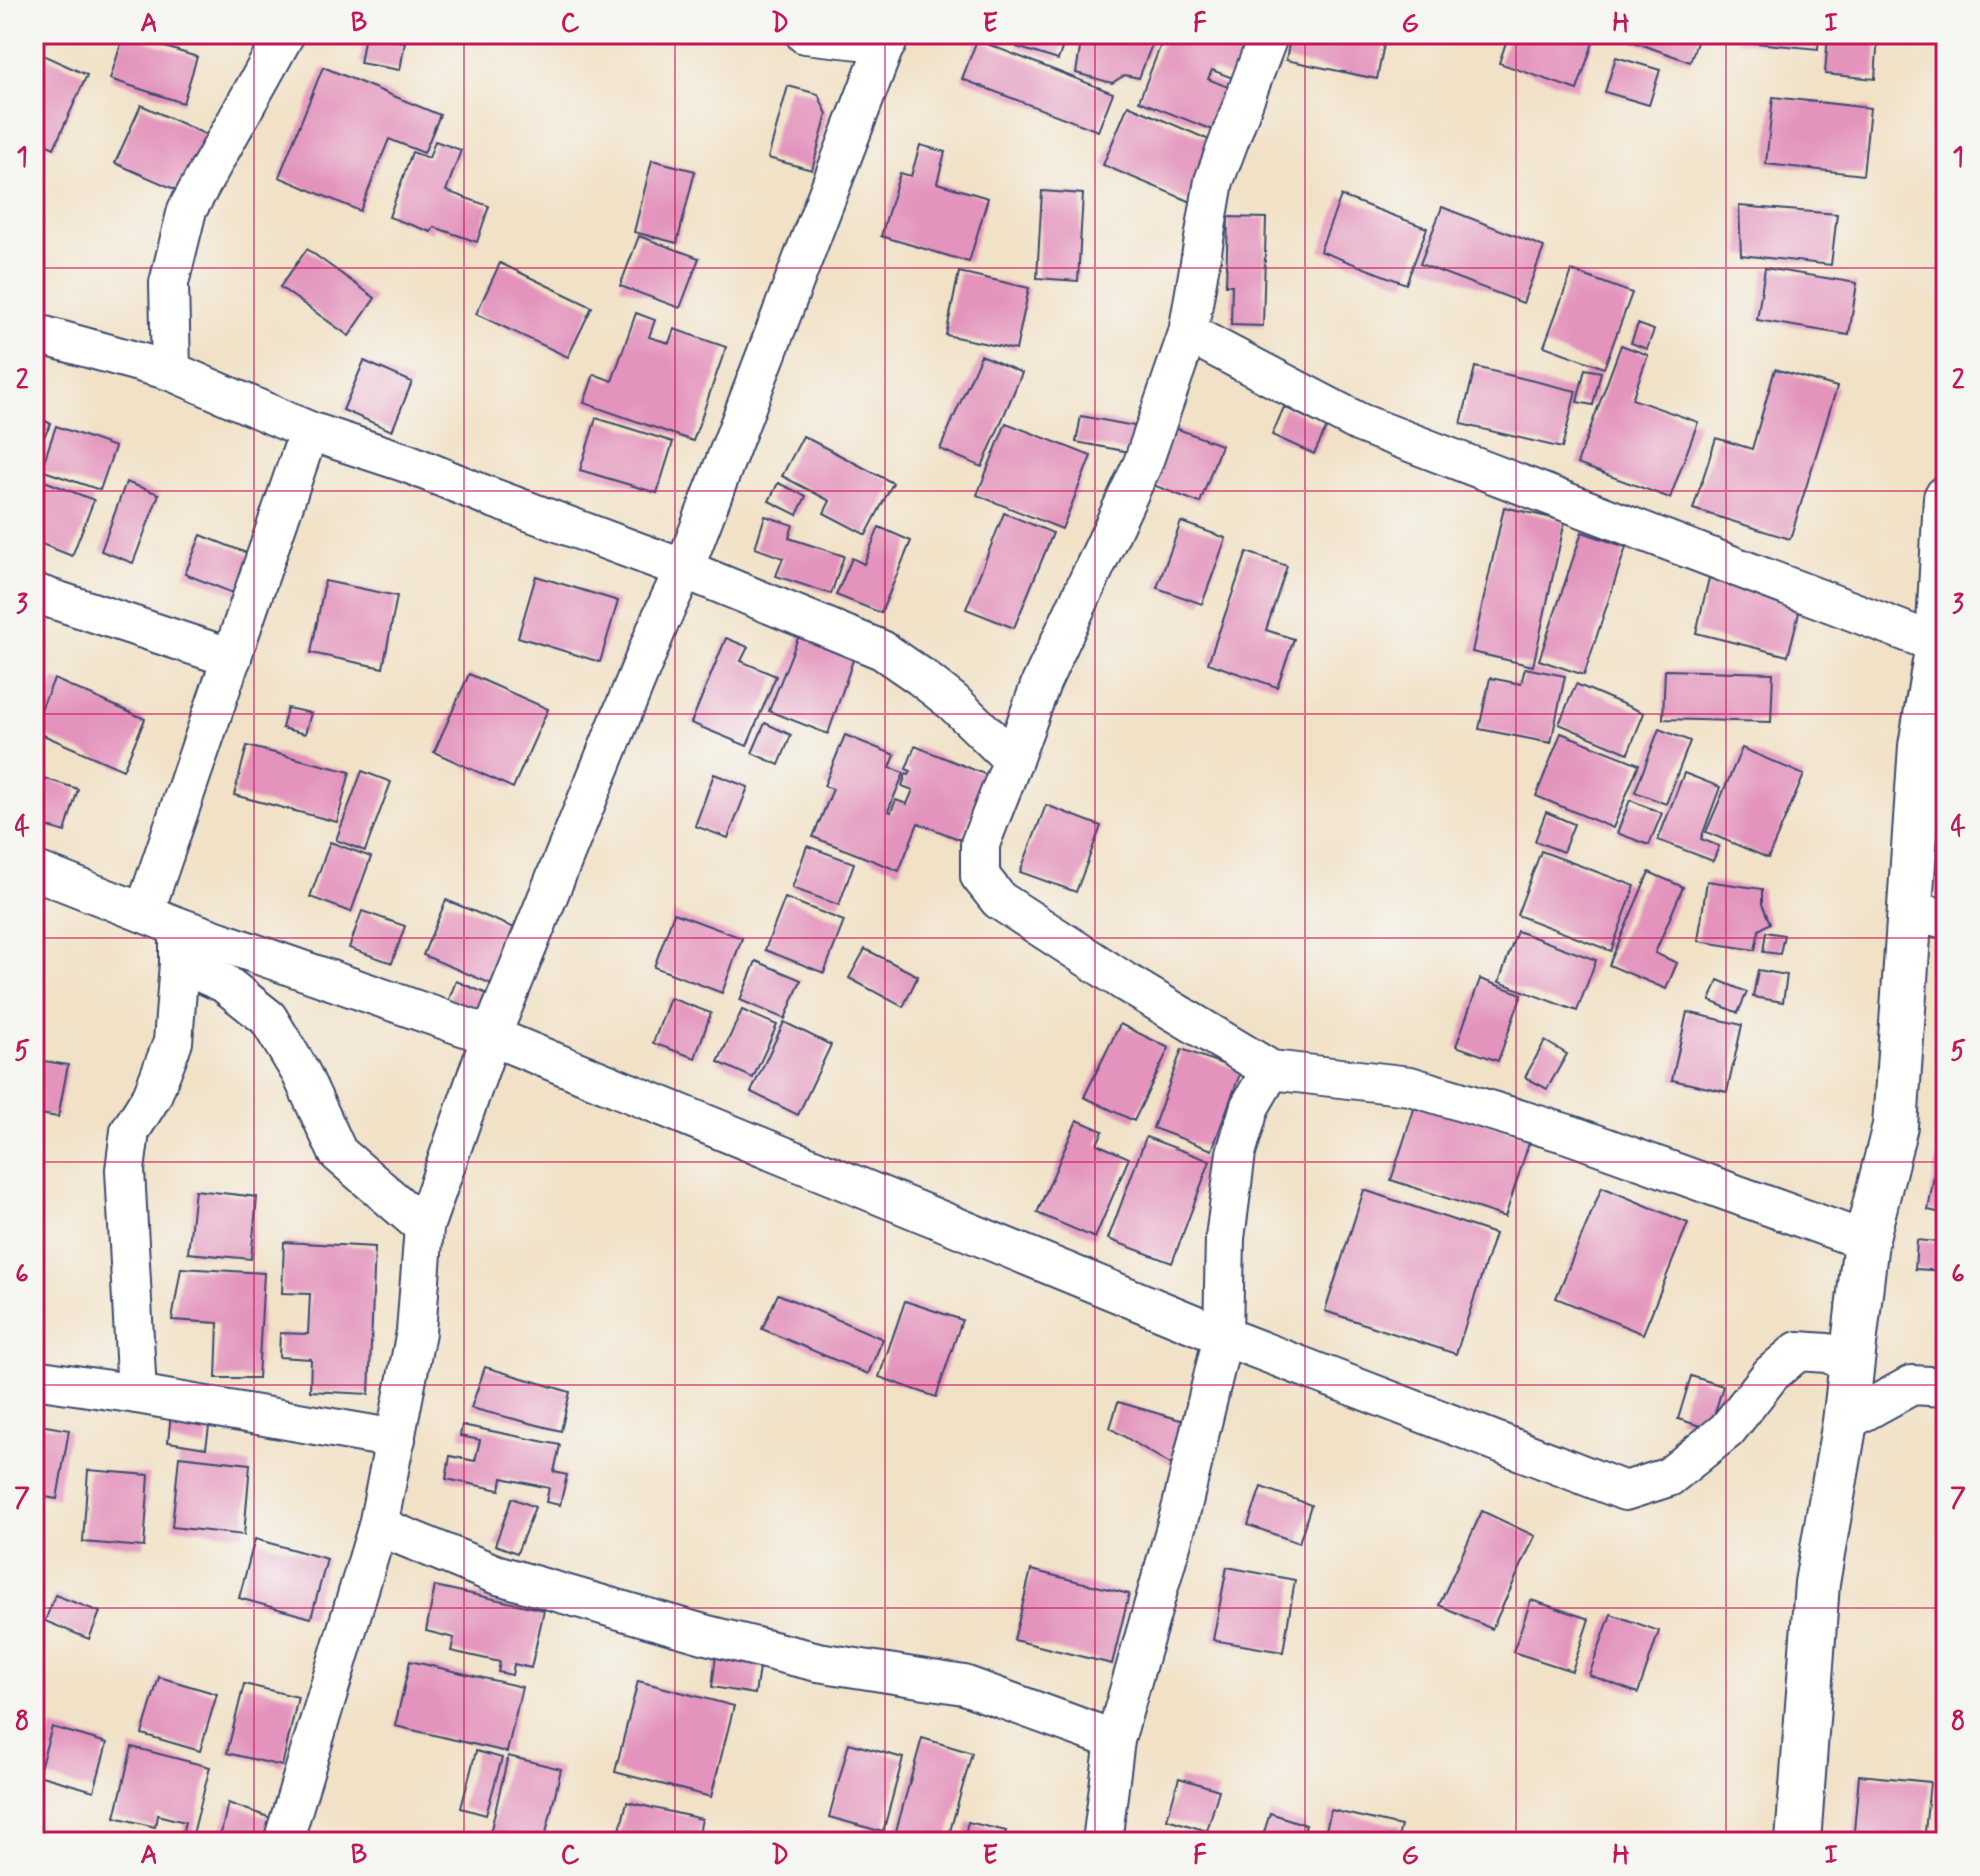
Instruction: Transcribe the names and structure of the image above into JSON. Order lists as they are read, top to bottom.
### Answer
{
  "grid": {
    "columns": [
      "A",
      "B",
      "C",
      "D",
      "E",
      "F",
      "G",
      "H",
      "I"
    ],
    "rows": [
      "1",
      "2",
      "3",
      "4",
      "5",
      "6",
      "7",
      "8"
    ]
  }
}
